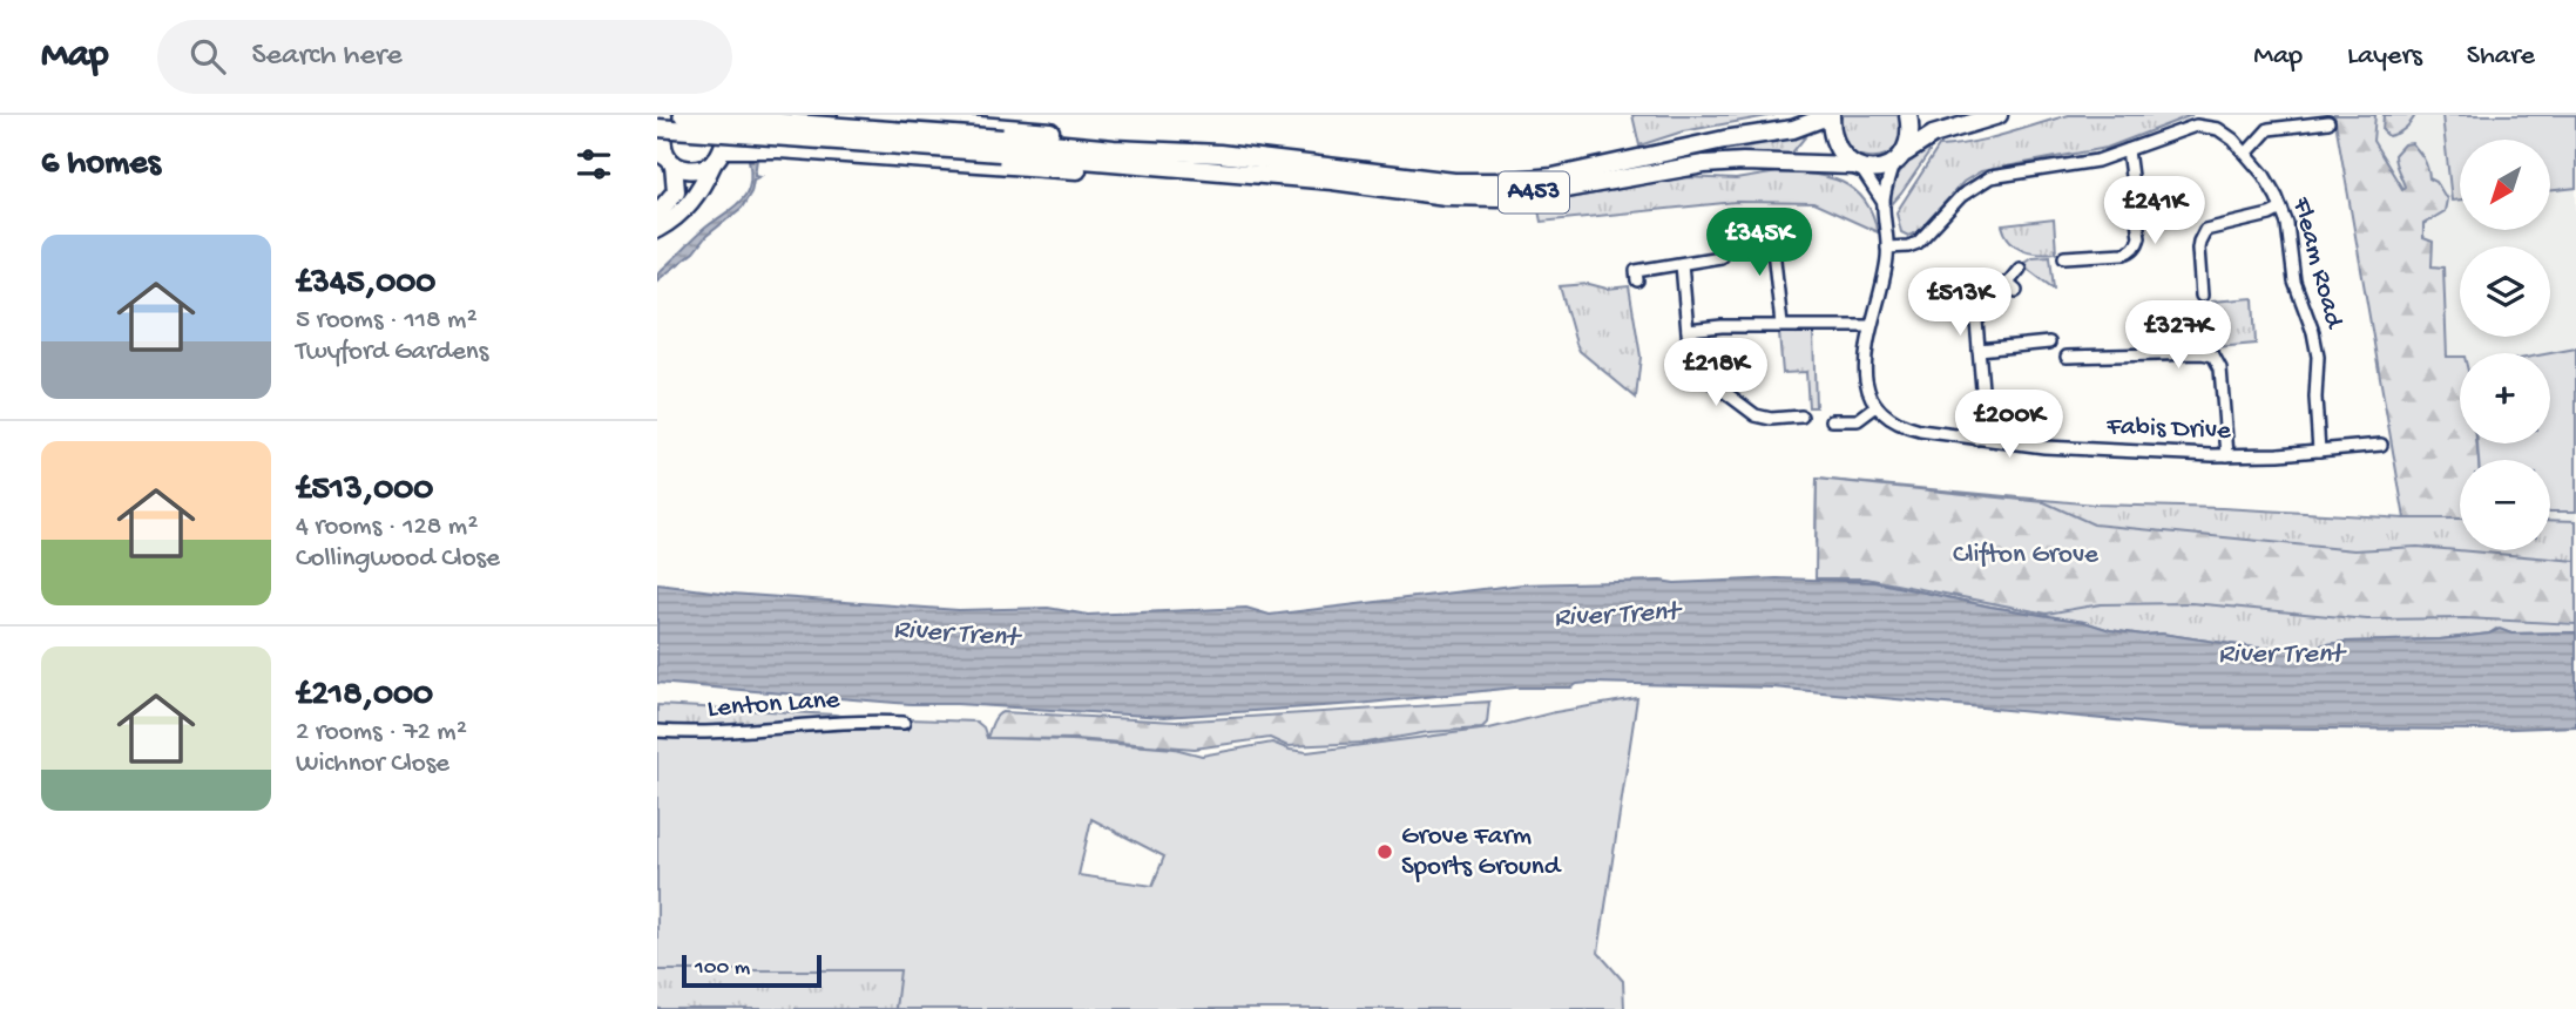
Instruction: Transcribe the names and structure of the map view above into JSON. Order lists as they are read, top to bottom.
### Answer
{
  "streets": {
    "main road": ["A453"],
    "street": ["Fleam Road", "Fabis Drive", "Lenton Lane"]
  },
  "crossings": [
    ["Fleam Road", "Fabis Drive"]
  ],
  "water": ["River Trent"],
  "parks": ["Clifton Grove"],
  "places": ["Grove Farm Sports Ground"],
  "scale_bar": "100 m",
  "north": "bottom left",
  "page": {
    "header": "Map",
    "search": "Search here",
    "nav": ["Map", "Layers", "Share"],
    "heading": "6 homes",
    "map_buttons": ["+", "−"],
    "price": [
      "£241K",
      "£345K",
      "£513K",
      "£327K",
      "£218K",
      "£200K"
    ],
    "list": [
      {
        "name": "£345,000",
        "note": "5 rooms · 118 m² · Twyford Gardens"
      },
      {
        "name": "£513,000",
        "note": "4 rooms · 128 m² · Collingwood Close"
      },
      {
        "name": "£218,000",
        "note": "2 rooms · 72 m² · Wichnor Close"
      }
    ],
    "scale": "100 m"
  }
}
